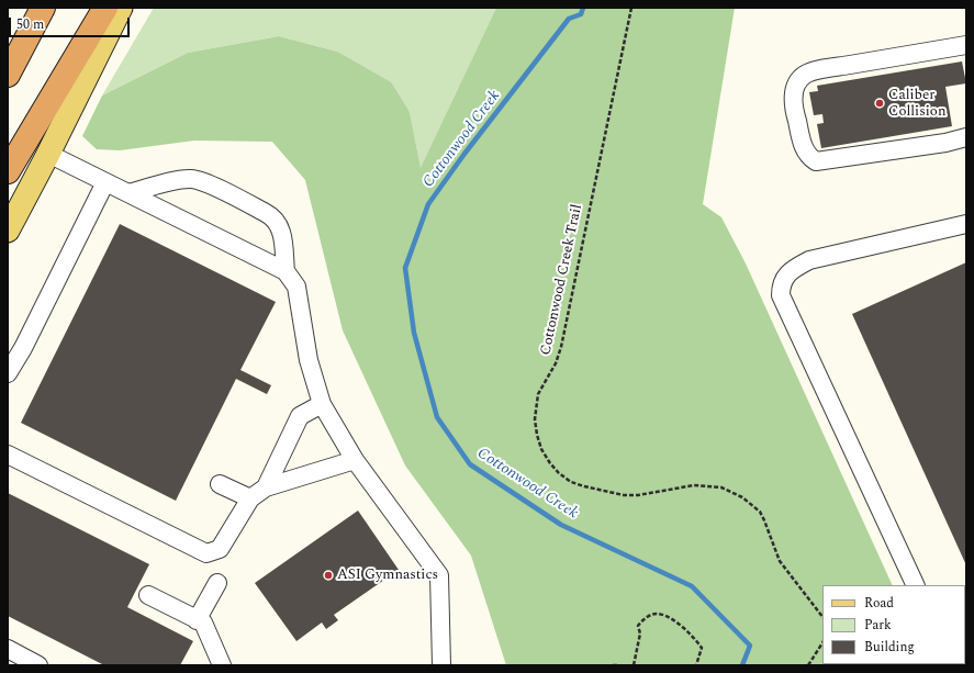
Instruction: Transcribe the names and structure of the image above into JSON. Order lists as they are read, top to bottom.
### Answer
{
  "streets": {
    "path": ["Cottonwood Creek Trail"]
  },
  "water": ["Cottonwood Creek"],
  "places": ["Caliber Collision", "ASI Gymnastics"],
  "legend": ["Road", "Park", "Building"],
  "scale_bar": "50 m"
}
